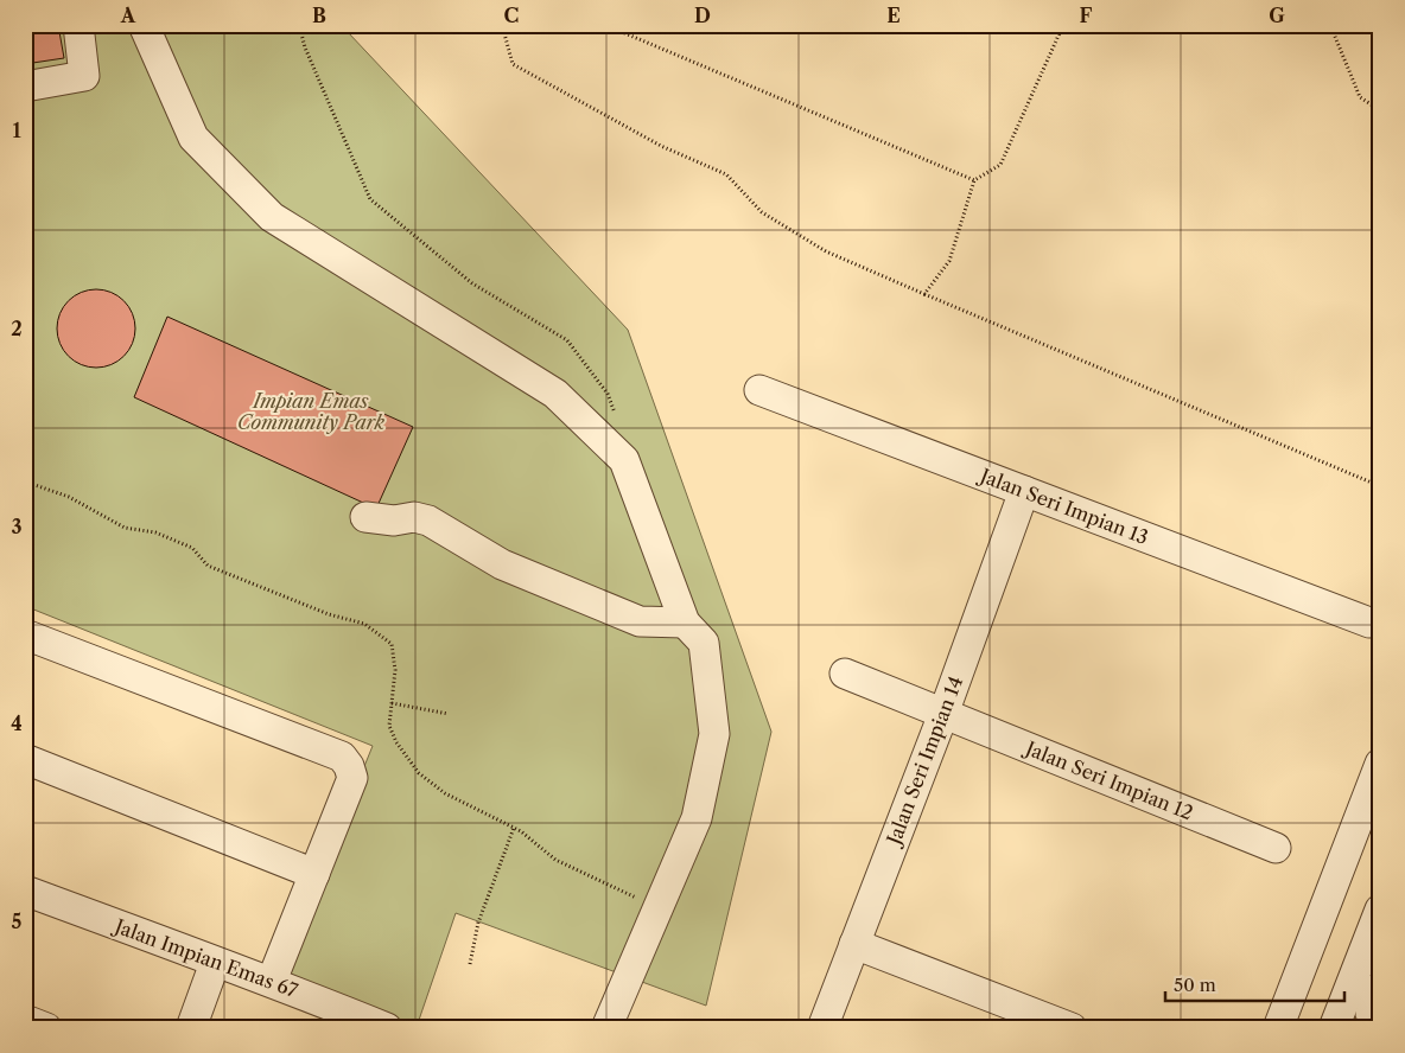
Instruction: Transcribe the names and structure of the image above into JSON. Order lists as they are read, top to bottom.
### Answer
{
  "streets": {
    "street": [
      "Jalan Seri Impian 13",
      "Jalan Seri Impian 14",
      "Jalan Seri Impian 12",
      "Jalan Impian Emas 67"
    ]
  },
  "crossings": [
    ["Jalan Seri Impian 13", "Jalan Seri Impian 14"],
    ["Jalan Seri Impian 14", "Jalan Seri Impian 12"]
  ],
  "parks": ["Impian Emas Community Park"],
  "scale_bar": "50 m",
  "grid": {
    "columns": [
      "A",
      "B",
      "C",
      "D",
      "E",
      "F",
      "G"
    ],
    "rows": [
      "1",
      "2",
      "3",
      "4",
      "5"
    ]
  }
}
